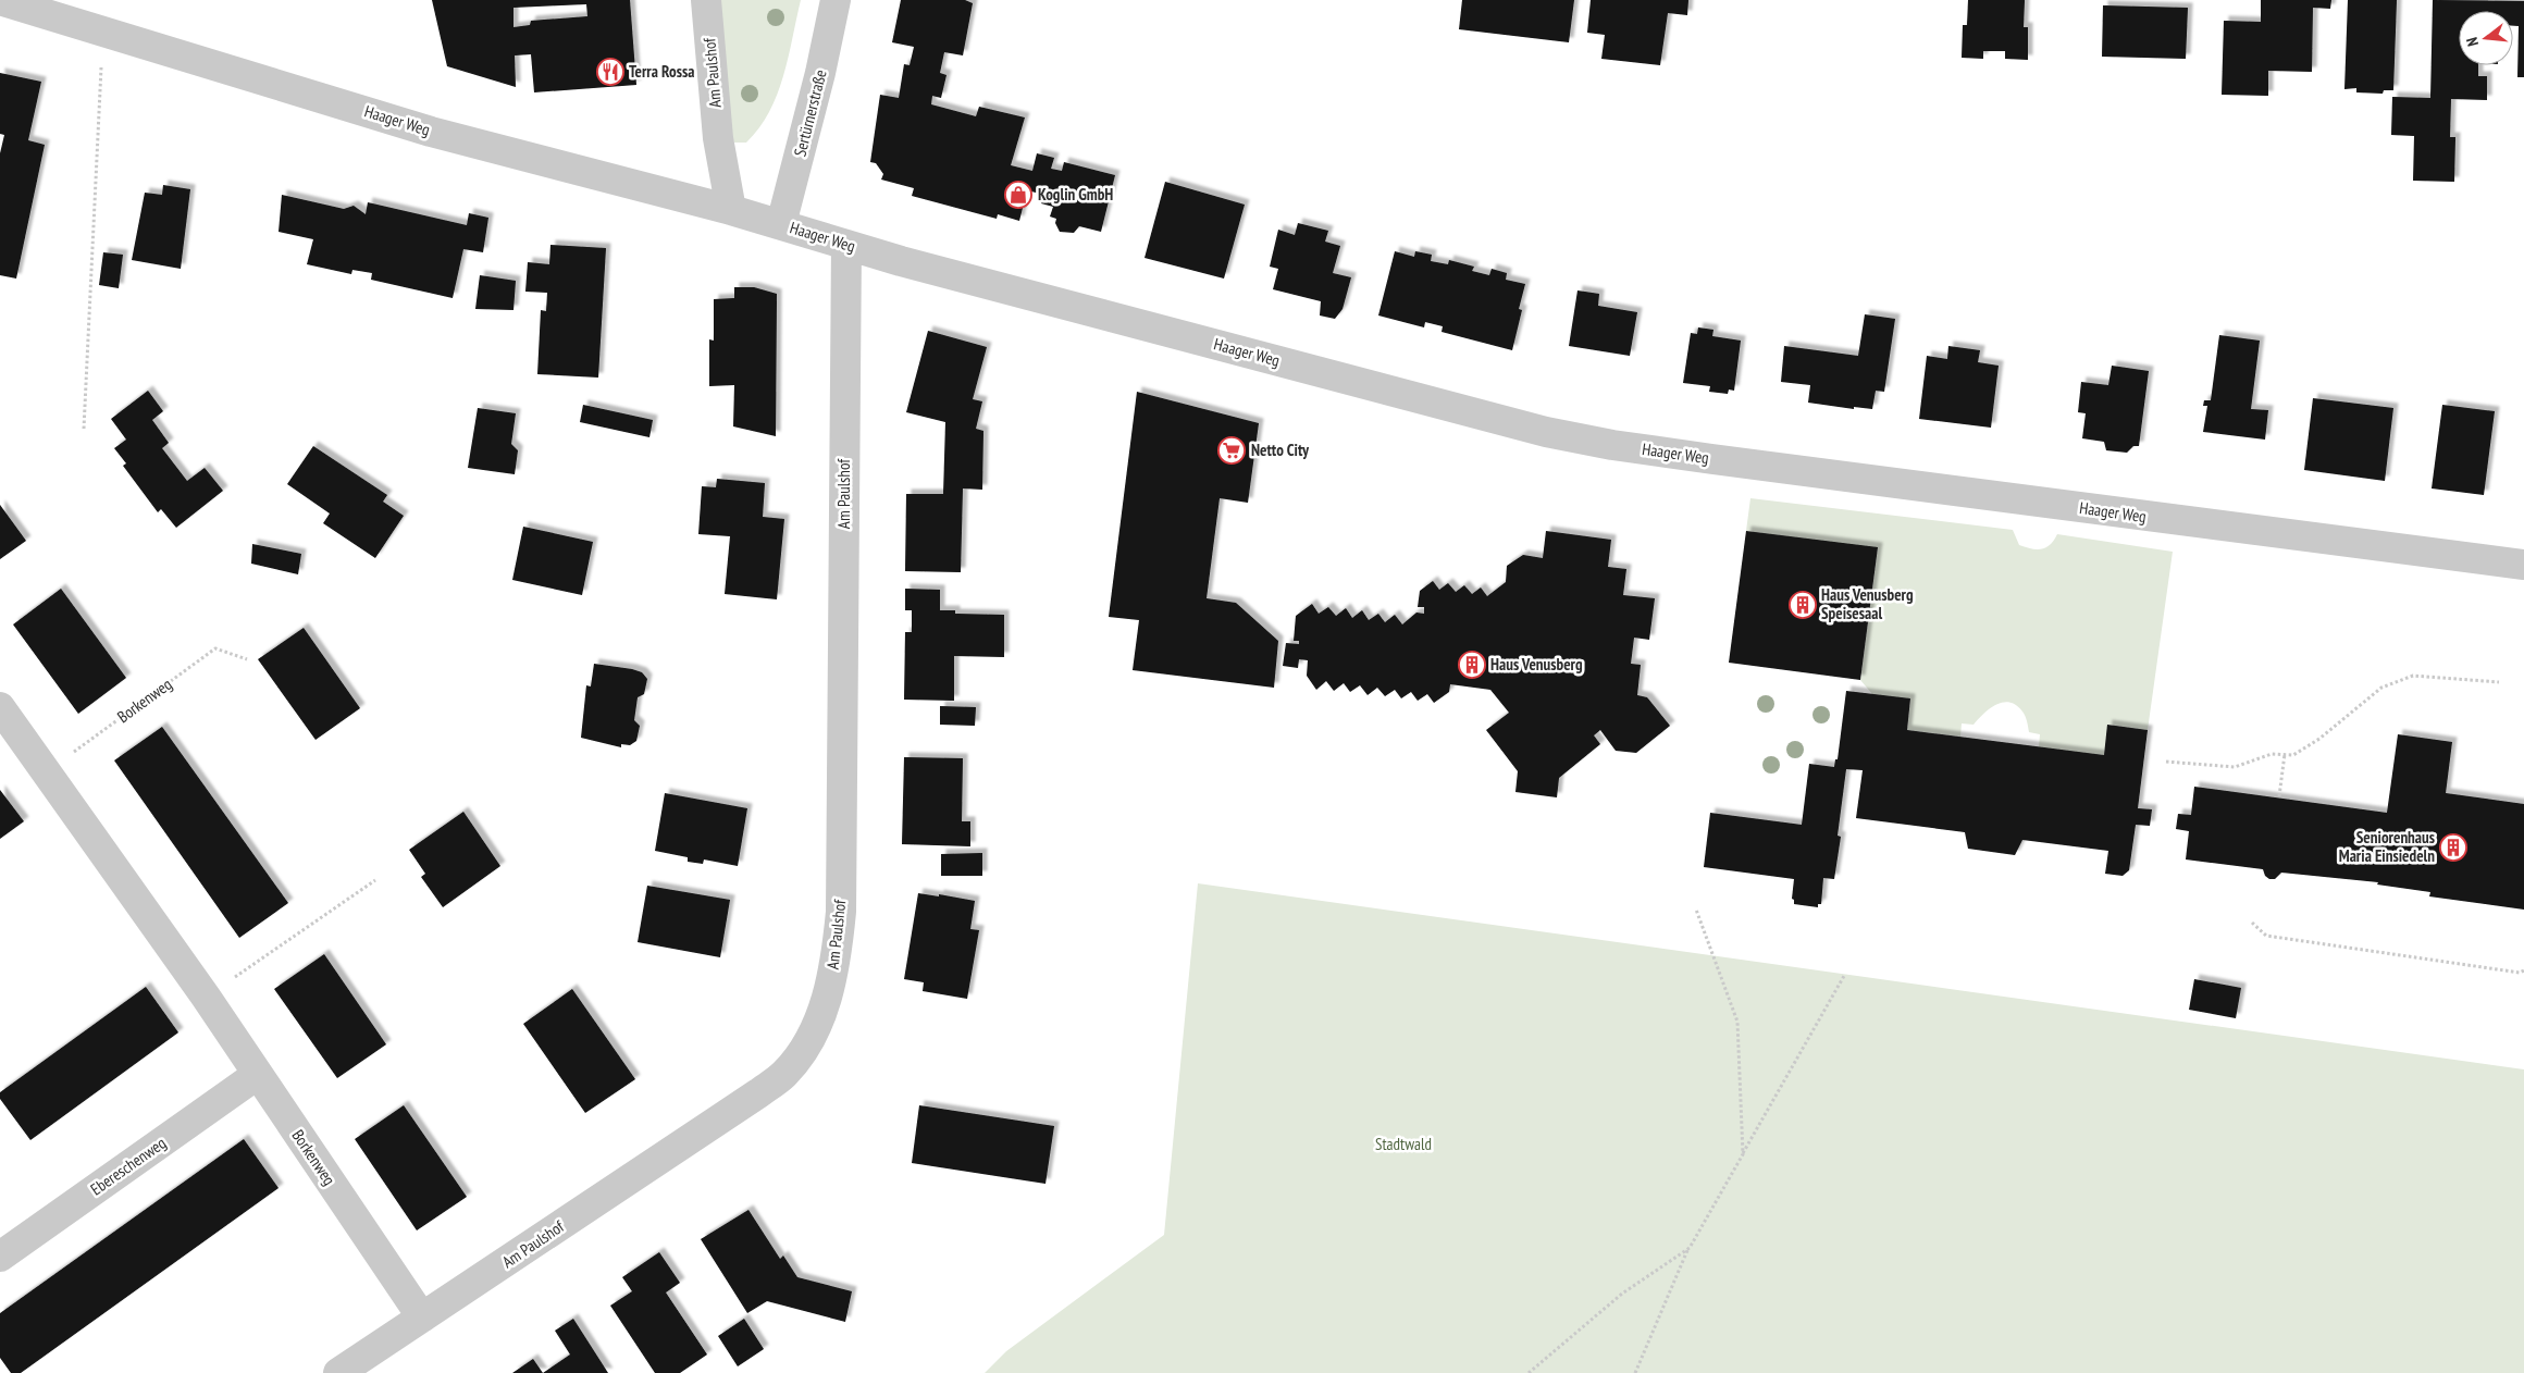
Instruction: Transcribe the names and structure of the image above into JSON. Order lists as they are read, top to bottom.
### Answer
{
  "streets": {
    "street": [
      "Am Paulshof",
      "Sertürnerstraße",
      "Haager Weg",
      "Borkenweg",
      "Ebereschenweg"
    ]
  },
  "crossings": [
    ["Am Paulshof", "Haager Weg"],
    ["Am Paulshof", "Borkenweg"],
    ["Sertürnerstraße", "Haager Weg"],
    ["Borkenweg", "Ebereschenweg"]
  ],
  "parks": ["Stadtwald"],
  "places": {
    "restaurant": ["Terra Rossa"],
    "shop": ["Koglin GmbH"],
    "supermarket": ["Netto City"],
    "building": ["Haus Venusberg Speisesaal", "Haus Venusberg", "Seniorenhaus Maria Einsiedeln"]
  },
  "north": "left"
}
